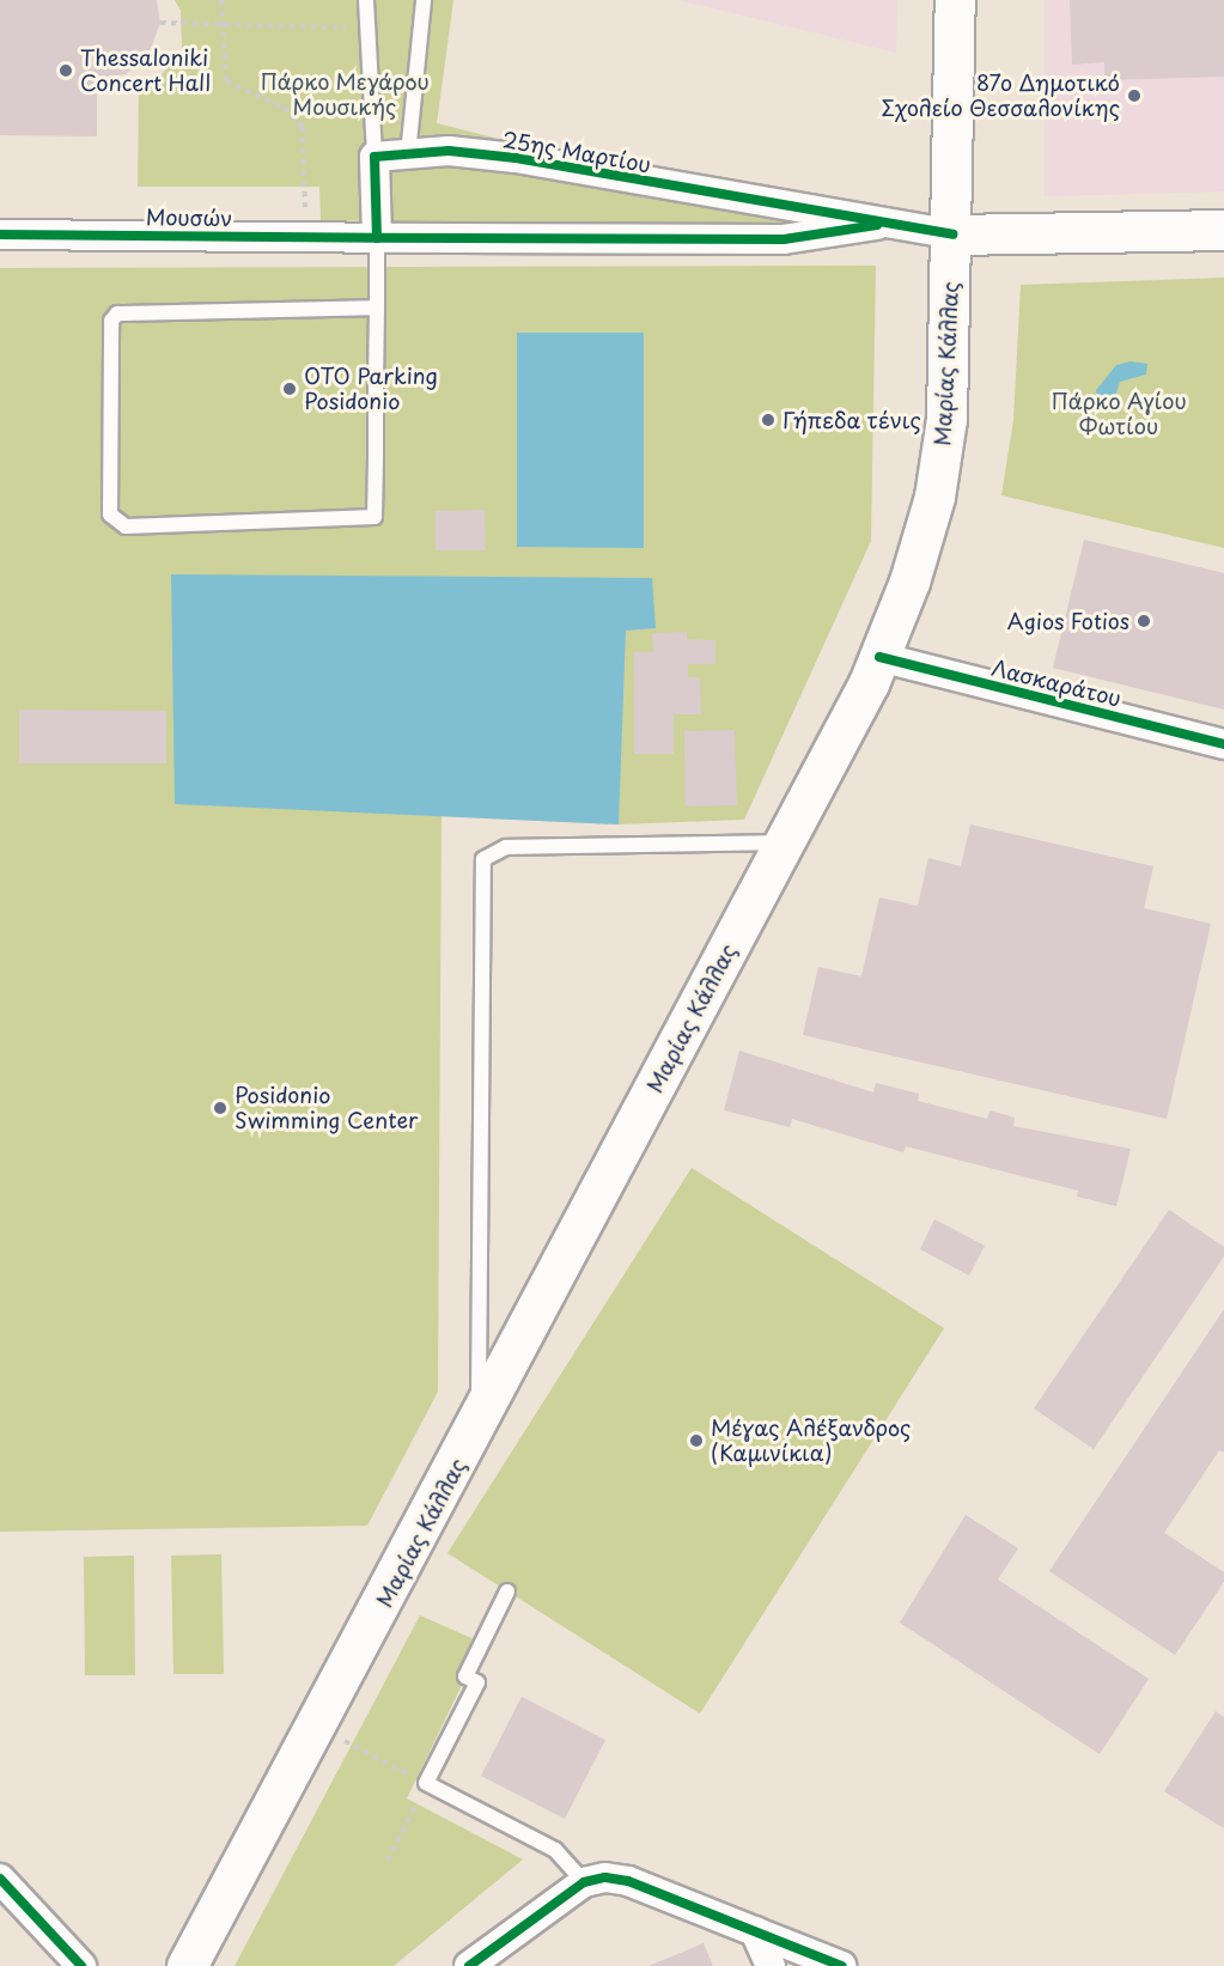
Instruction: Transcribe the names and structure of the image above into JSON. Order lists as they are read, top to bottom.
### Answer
{
  "streets": {
    "main road": ["25ης Μαρτίου", "Μαρίας Κάλλας"],
    "street": ["Μουσών", "Λασκαράτου"]
  },
  "crossings": [
    ["25ης Μαρτίου", "Μουσών"],
    ["25ης Μαρτίου", "Μαρίας Κάλλας"],
    ["Μαρίας Κάλλας", "Λασκαράτου"]
  ],
  "parks": ["Πάρκο Μεγάρου Μουσικής", "Πάρκο Αγίου Φωτίου"],
  "places": [
    "Thessaloniki Concert Hall",
    "87ο Δημοτικό Σχολείο Θεσσαλονίκης",
    "ΟΤΟ Parking Posidonio",
    "Γήπεδα τένις",
    "Agios Fotios",
    "Posidonio Swimming Center",
    "Μέγας Αλέξανδρος (Καμινίκια)"
  ]
}
